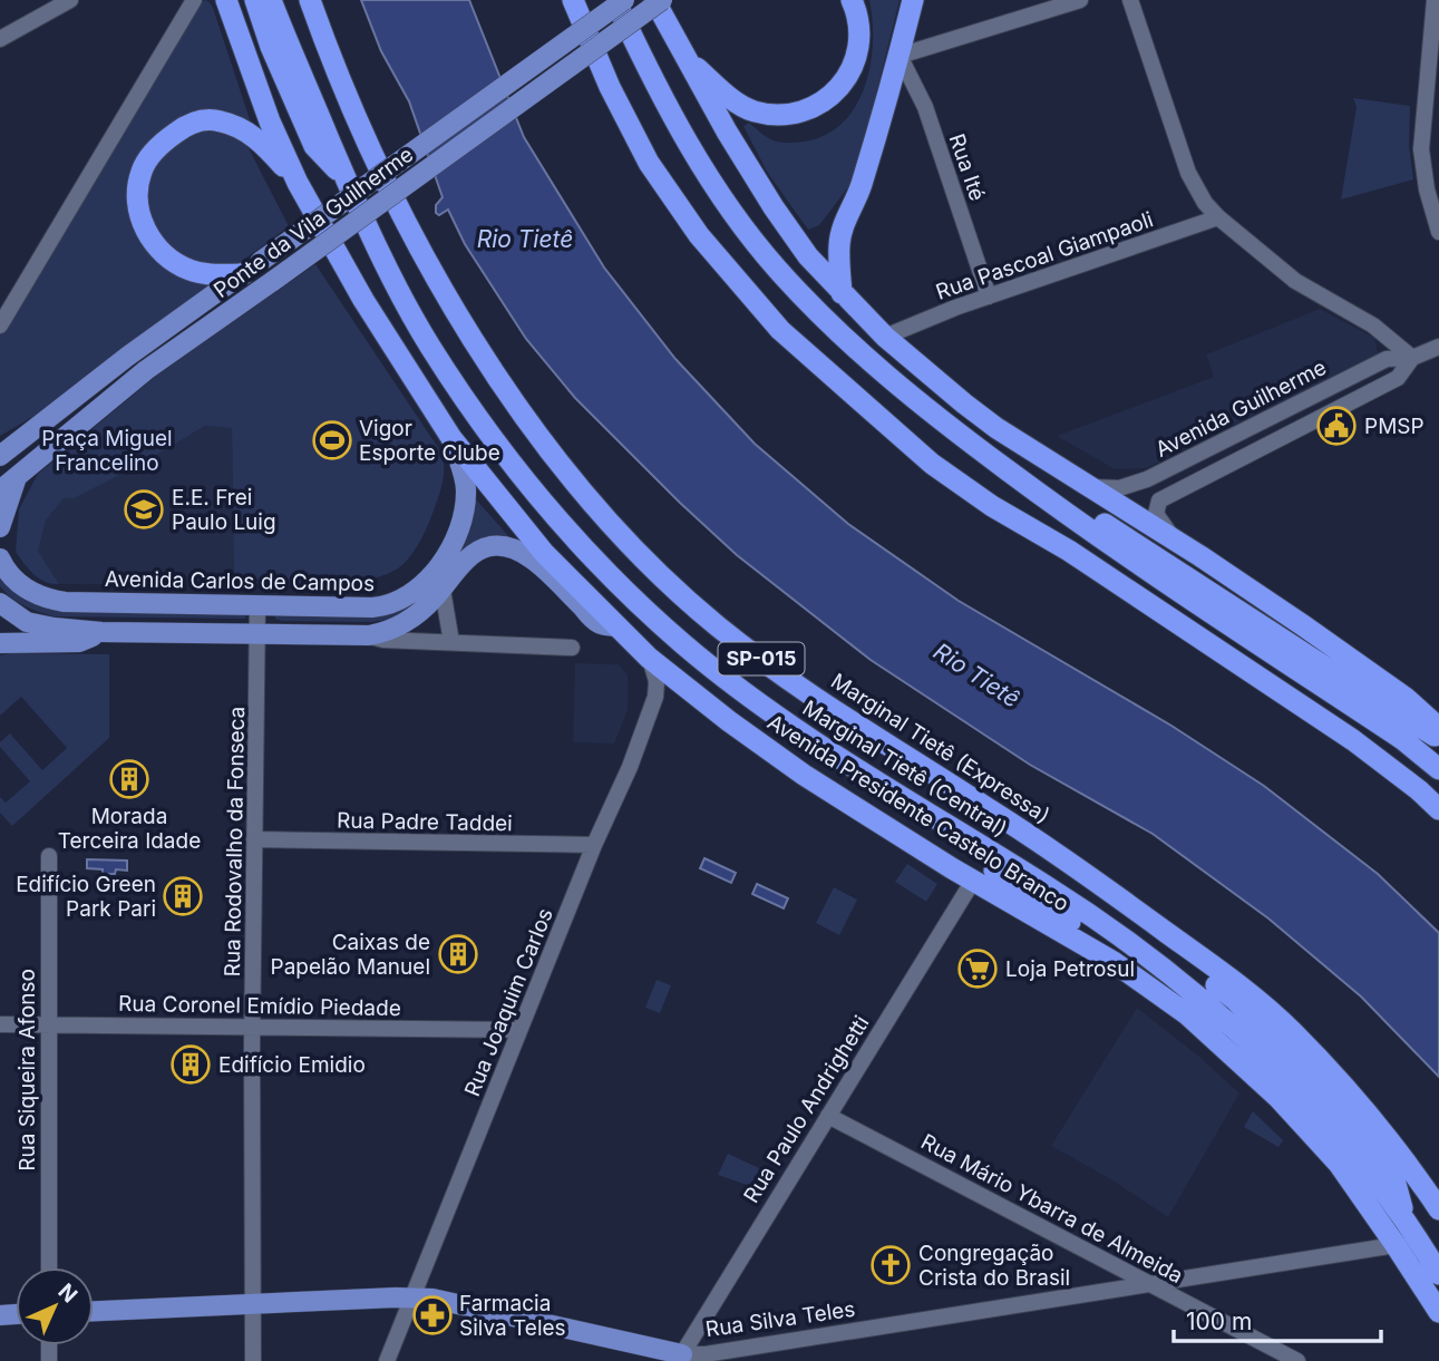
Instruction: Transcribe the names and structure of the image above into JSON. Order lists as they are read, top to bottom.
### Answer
{
  "streets": {
    "highway": [
      "SP-015",
      "Marginal Tietê (Expressa)",
      "Marginal Tietê (Central)",
      "Avenida Presidente Castelo Branco"
    ],
    "main road": ["Ponte da Vila Guilherme", "Avenida Carlos de Campos", "Rua Silva Teles"],
    "street": [
      "Rua Ité",
      "Rua Pascoal Giampaoli",
      "Avenida Guilherme",
      "Rua Padre Taddei",
      "Rua Rodovalho da Fonseca",
      "Rua Joaquim Carlos",
      "Rua Coronel Emídio Piedade",
      "Rua Siqueira Afonso",
      "Rua Paulo Andrighetti",
      "Rua Mário Ybarra de Almeida"
    ]
  },
  "crossings": [
    ["Rua Ité", "Rua Pascoal Giampaoli"],
    ["Avenida Carlos de Campos", "Avenida Presidente Castelo Branco"],
    ["Avenida Carlos de Campos", "Rua Rodovalho da Fonseca"],
    ["Avenida Presidente Castelo Branco", "Rua Joaquim Carlos"],
    ["Avenida Presidente Castelo Branco", "Rua Paulo Andrighetti"],
    ["Avenida Presidente Castelo Branco", "Rua Silva Teles"],
    ["Rua Padre Taddei", "Rua Rodovalho da Fonseca"],
    ["Rua Padre Taddei", "Rua Joaquim Carlos"],
    ["Rua Rodovalho da Fonseca", "Rua Coronel Emídio Piedade"],
    ["Rua Rodovalho da Fonseca", "Rua Silva Teles"],
    ["Rua Joaquim Carlos", "Rua Coronel Emídio Piedade"],
    ["Rua Joaquim Carlos", "Rua Silva Teles"],
    ["Rua Coronel Emídio Piedade", "Rua Siqueira Afonso"],
    ["Rua Paulo Andrighetti", "Rua Mário Ybarra de Almeida"],
    ["Rua Paulo Andrighetti", "Rua Silva Teles"],
    ["Rua Mário Ybarra de Almeida", "Rua Silva Teles"]
  ],
  "water": ["Rio Tietê"],
  "parks": ["Praça Miguel Francelino"],
  "places": {
    "public building": ["PMSP"],
    "sports": ["Vigor Esporte Clube"],
    "school or university": ["E.E. Frei Paulo Luig"],
    "building": [
      "Morada Terceira Idade",
      "Edifício Green Park Pari",
      "Caixas de Papelão Manuel",
      "Edifício Emidio"
    ],
    "supermarket": ["Loja Petrosul"],
    "church": ["Congregação Crista do Brasil"],
    "pharmacy": ["Farmacia Silva Teles"]
  },
  "scale_bar": "100 m",
  "north": "top right"
}
